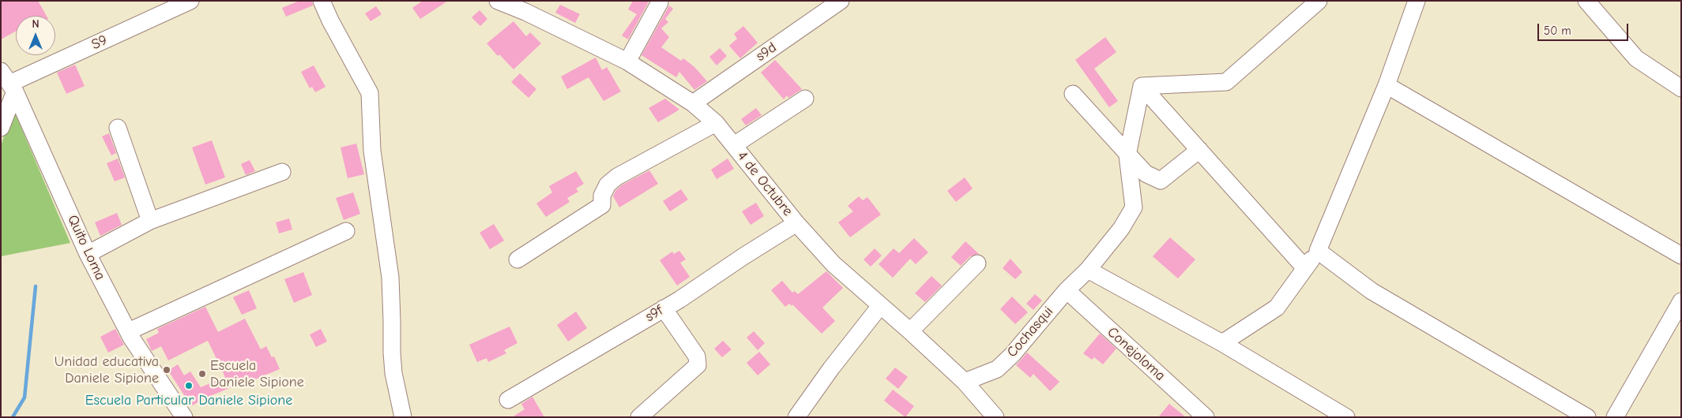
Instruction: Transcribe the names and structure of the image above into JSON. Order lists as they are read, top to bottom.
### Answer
{
  "streets": {
    "street": [
      "S9",
      "s9d",
      "4 de Octubre",
      "Quito Loma",
      "s9f",
      "Cochasqui",
      "Conejoloma"
    ]
  },
  "crossings": [
    ["S9", "Quito Loma"],
    ["s9d", "4 de Octubre"],
    ["4 de Octubre", "s9f"],
    ["4 de Octubre", "Cochasqui"],
    ["Cochasqui", "Conejoloma"]
  ],
  "places": ["Unidad educativa Daniele Sipione", "Escuela Daniele Sipione", "Escuela Particular Daniele Sipione"],
  "scale_bar": "50 m",
  "north": "top"
}
